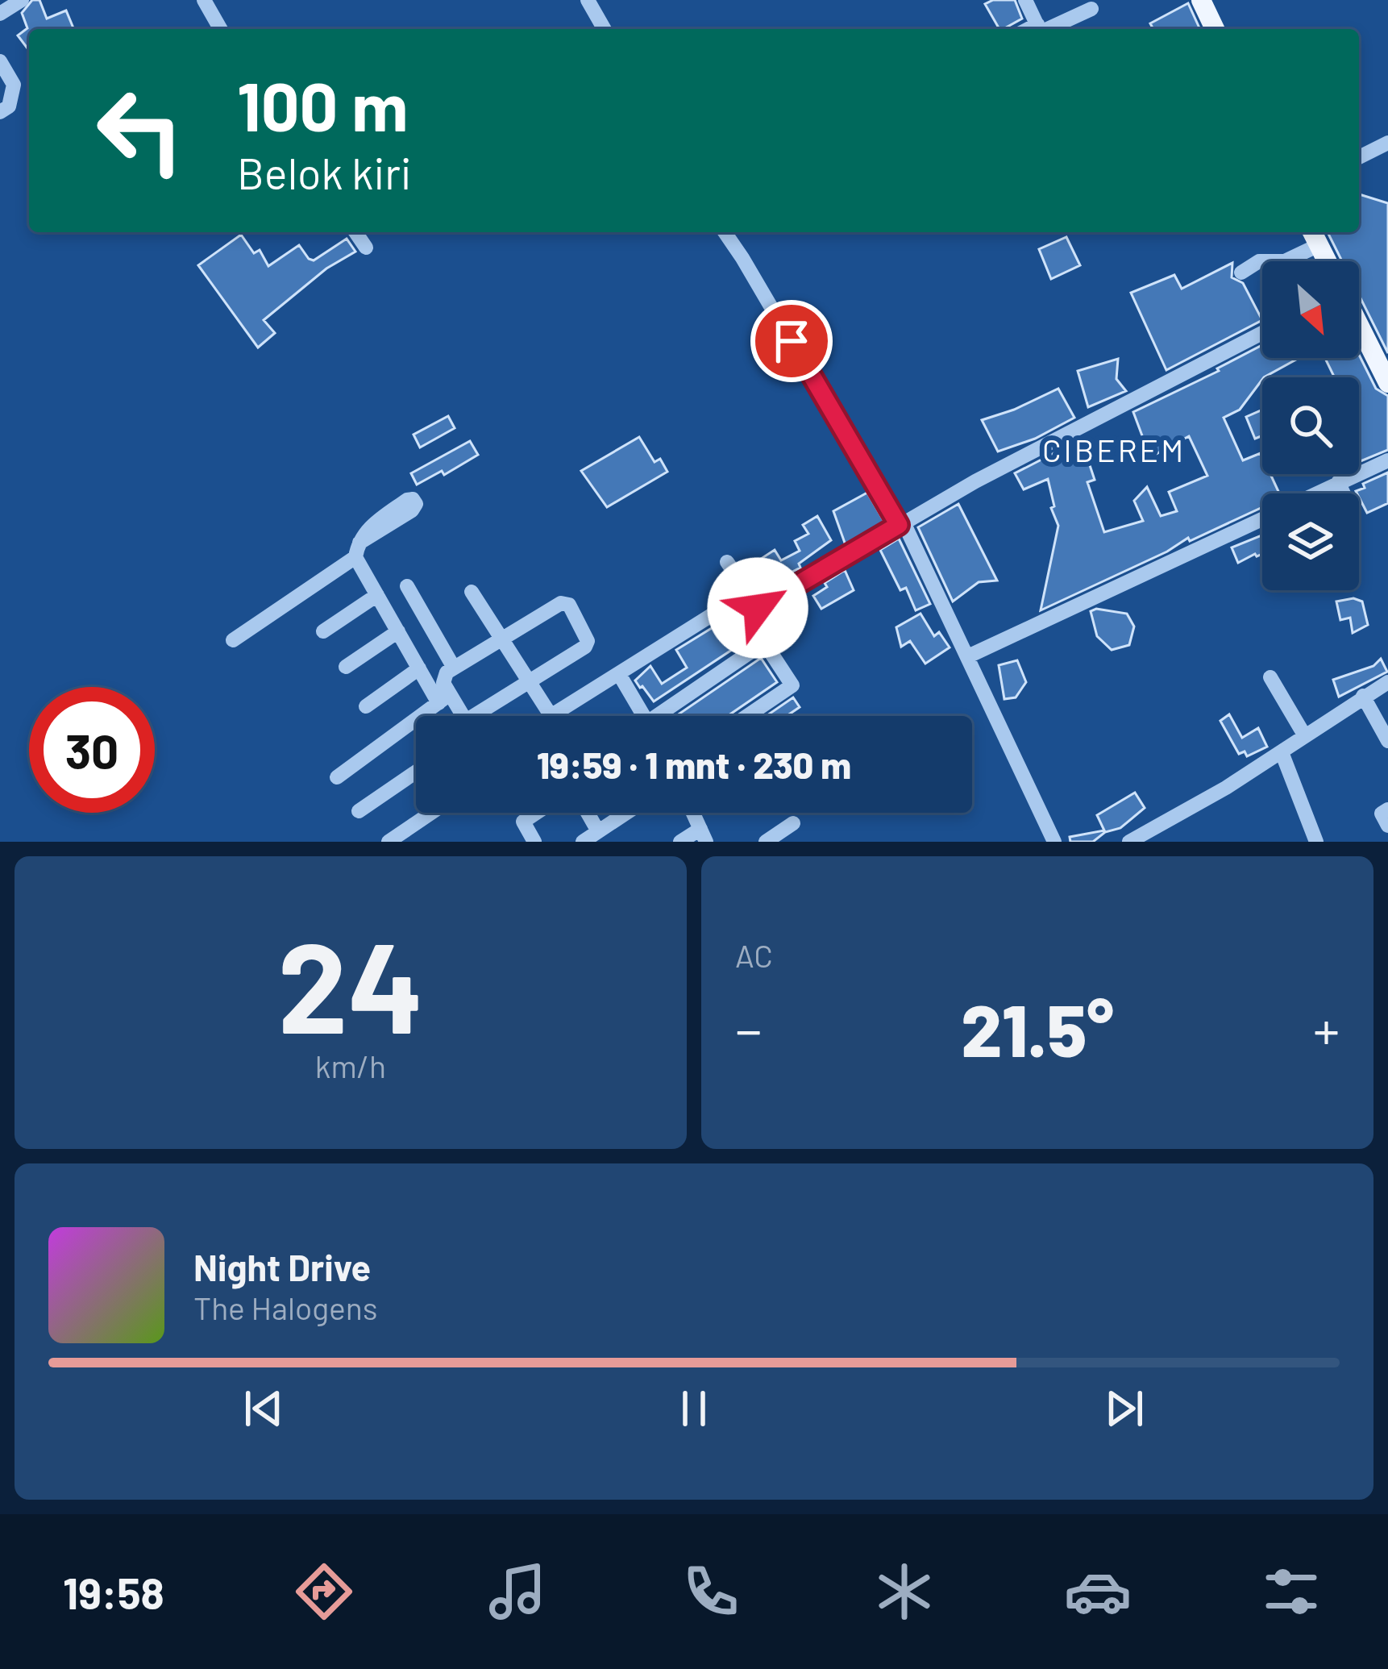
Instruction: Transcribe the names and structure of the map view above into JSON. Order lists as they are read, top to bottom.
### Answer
{
  "districts": ["CIBEREM"],
  "north": "bottom right",
  "page": {
    "turn": ["100 m", "Belok kiri"],
    "limit": "30",
    "trip": "19:59 · 1 mnt · 230 m",
    "tile": [
      ["24", "km/h"],
      "AC"
    ],
    "heat": ["−", "21.5°", "+"],
    "song": ["Night Drive", "The Halogens"],
    "tabs": "19:58"
  }
}
